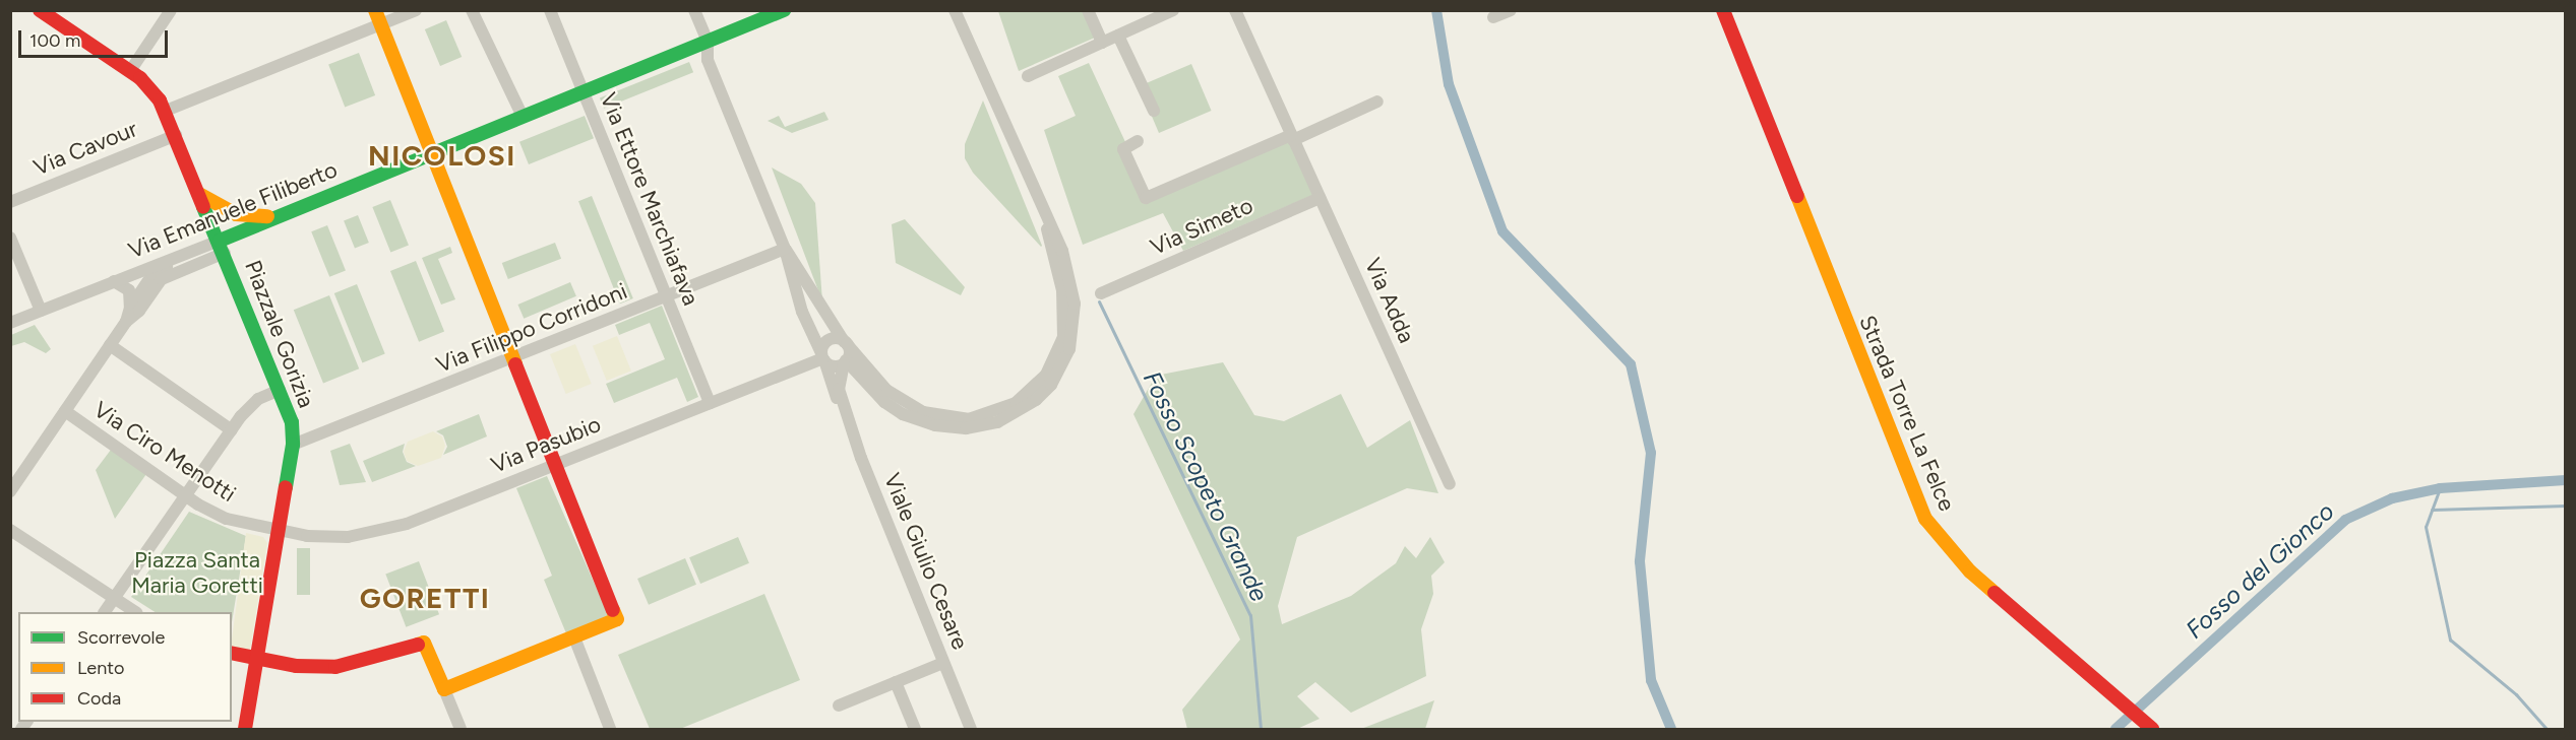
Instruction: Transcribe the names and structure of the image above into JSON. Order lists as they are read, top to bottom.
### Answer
{
  "streets": {
    "street": [
      "Via Cavour",
      "Via Ettore Marchiafava",
      "Via Emanuele Filiberto",
      "Via Simeto",
      "Via Adda",
      "Via Filippo Corridoni",
      "Piazzale Gorizia",
      "Strada Torre La Felce",
      "Via Pasubio",
      "Via Ciro Menotti",
      "Viale Giulio Cesare"
    ]
  },
  "crossings": [
    ["Via Cavour", "Piazzale Gorizia"],
    ["Via Ettore Marchiafava", "Via Emanuele Filiberto"],
    ["Via Ettore Marchiafava", "Via Filippo Corridoni"],
    ["Via Ettore Marchiafava", "Via Pasubio"],
    ["Via Emanuele Filiberto", "Piazzale Gorizia"],
    ["Via Emanuele Filiberto", "Viale Giulio Cesare"],
    ["Via Simeto", "Via Adda"],
    ["Via Filippo Corridoni", "Piazzale Gorizia"],
    ["Via Filippo Corridoni", "Viale Giulio Cesare"],
    ["Piazzale Gorizia", "Via Pasubio"],
    ["Piazzale Gorizia", "Via Ciro Menotti"],
    ["Via Pasubio", "Via Ciro Menotti"],
    ["Via Pasubio", "Viale Giulio Cesare"]
  ],
  "districts": ["NICOLOSI", "GORETTI"],
  "water": ["Fosso Scopeto Grande", "Fosso del Gionco"],
  "parks": ["Piazza Santa Maria Goretti"],
  "legend": ["Scorrevole", "Lento", "Coda"],
  "scale_bar": "100 m"
}
